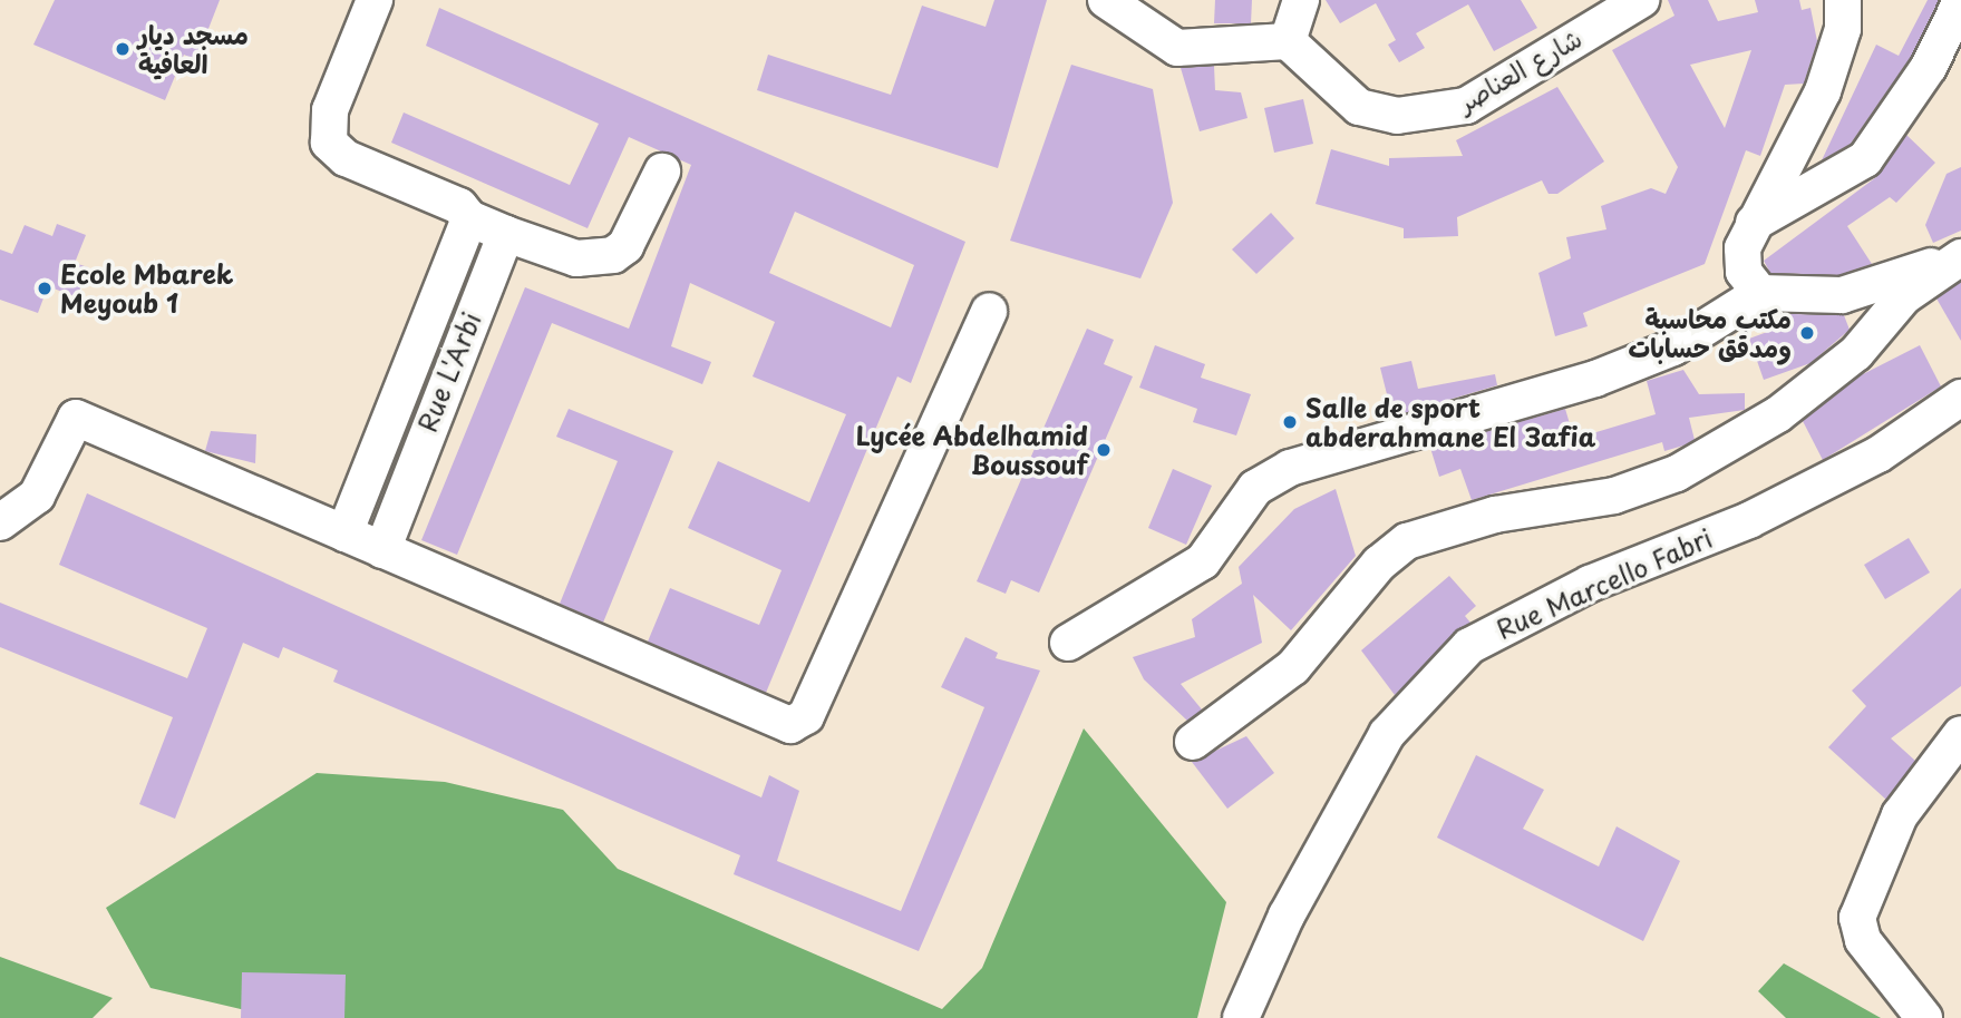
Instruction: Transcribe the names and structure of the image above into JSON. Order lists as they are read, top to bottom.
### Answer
{
  "streets": {
    "street": ["شارع العناصر", "Rue L'Arbi", "Rue Marcello Fabri"]
  },
  "places": [
    "مسجد ديار العافية",
    "Ecole Mbarek Meyoub 1",
    "مكتب محاسبة ومدقق حسابات",
    "Salle de sport abderahmane El 3afia",
    "Lycée Abdelhamid Boussouf"
  ]
}
